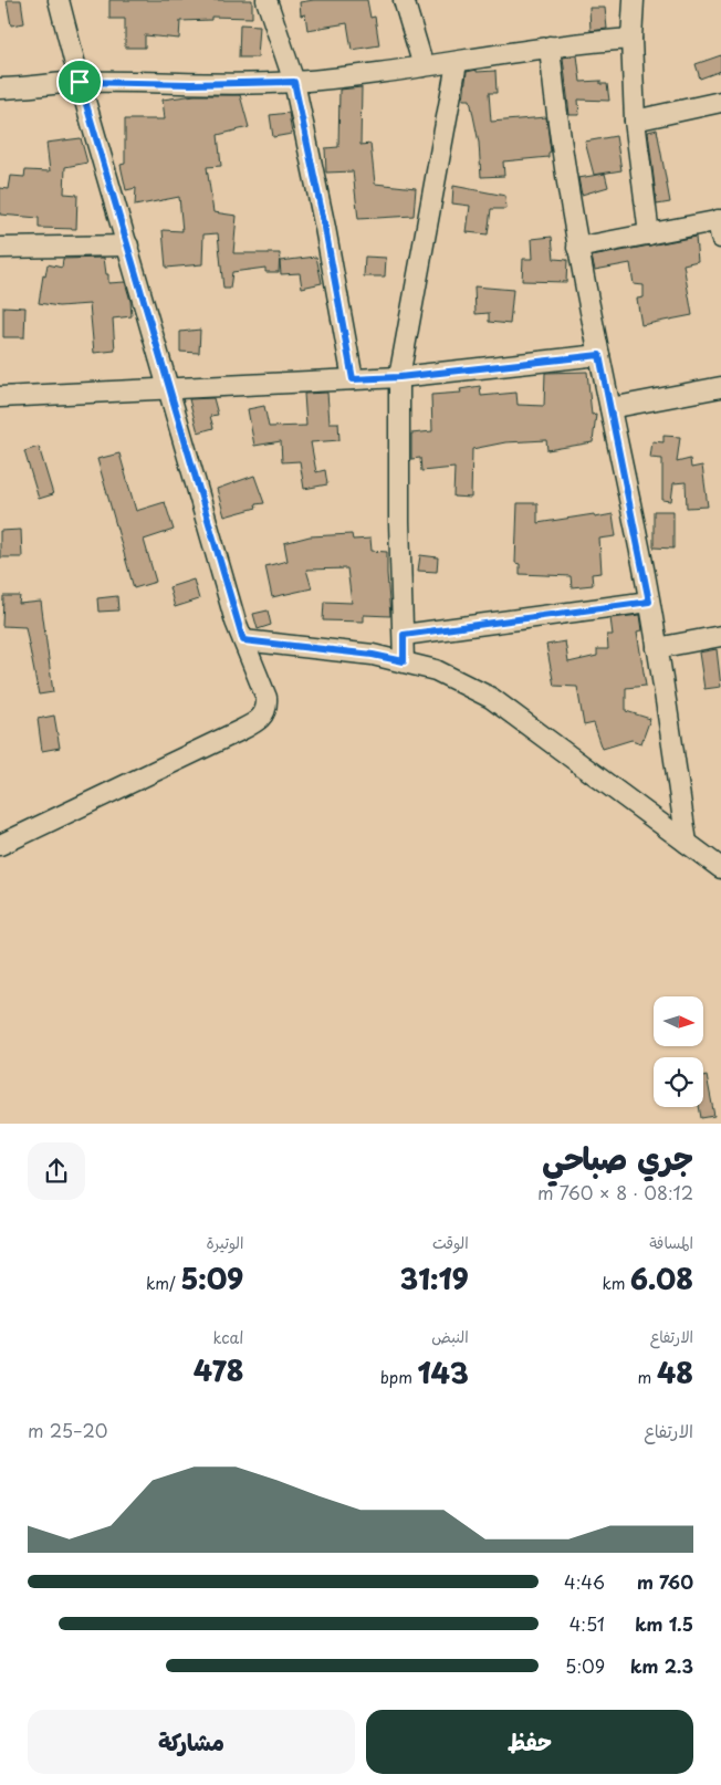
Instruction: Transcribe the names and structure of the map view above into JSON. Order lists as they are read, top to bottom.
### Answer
{
  "north": "right",
  "page": {
    "heading": ["جري صباحي", "08:12 · 8 × 760 m"],
    "stats": [
      ["المسافة", "6.08 km"],
      ["الوقت", "31:19"],
      ["الوتيرة", "5:09 /km"],
      ["الارتفاع", "48 m"],
      ["النبض", "143 bpm"],
      ["kcal", "478"]
    ],
    "chart": ["الارتفاع", "20–25 m"],
    "list": [
      {
        "name": "760 m",
        "note": "4:46"
      },
      {
        "name": "1.5 km",
        "note": "4:51"
      },
      {
        "name": "2.3 km",
        "note": "5:09"
      }
    ],
    "buttons": ["حفظ", "مشاركة"]
  }
}
